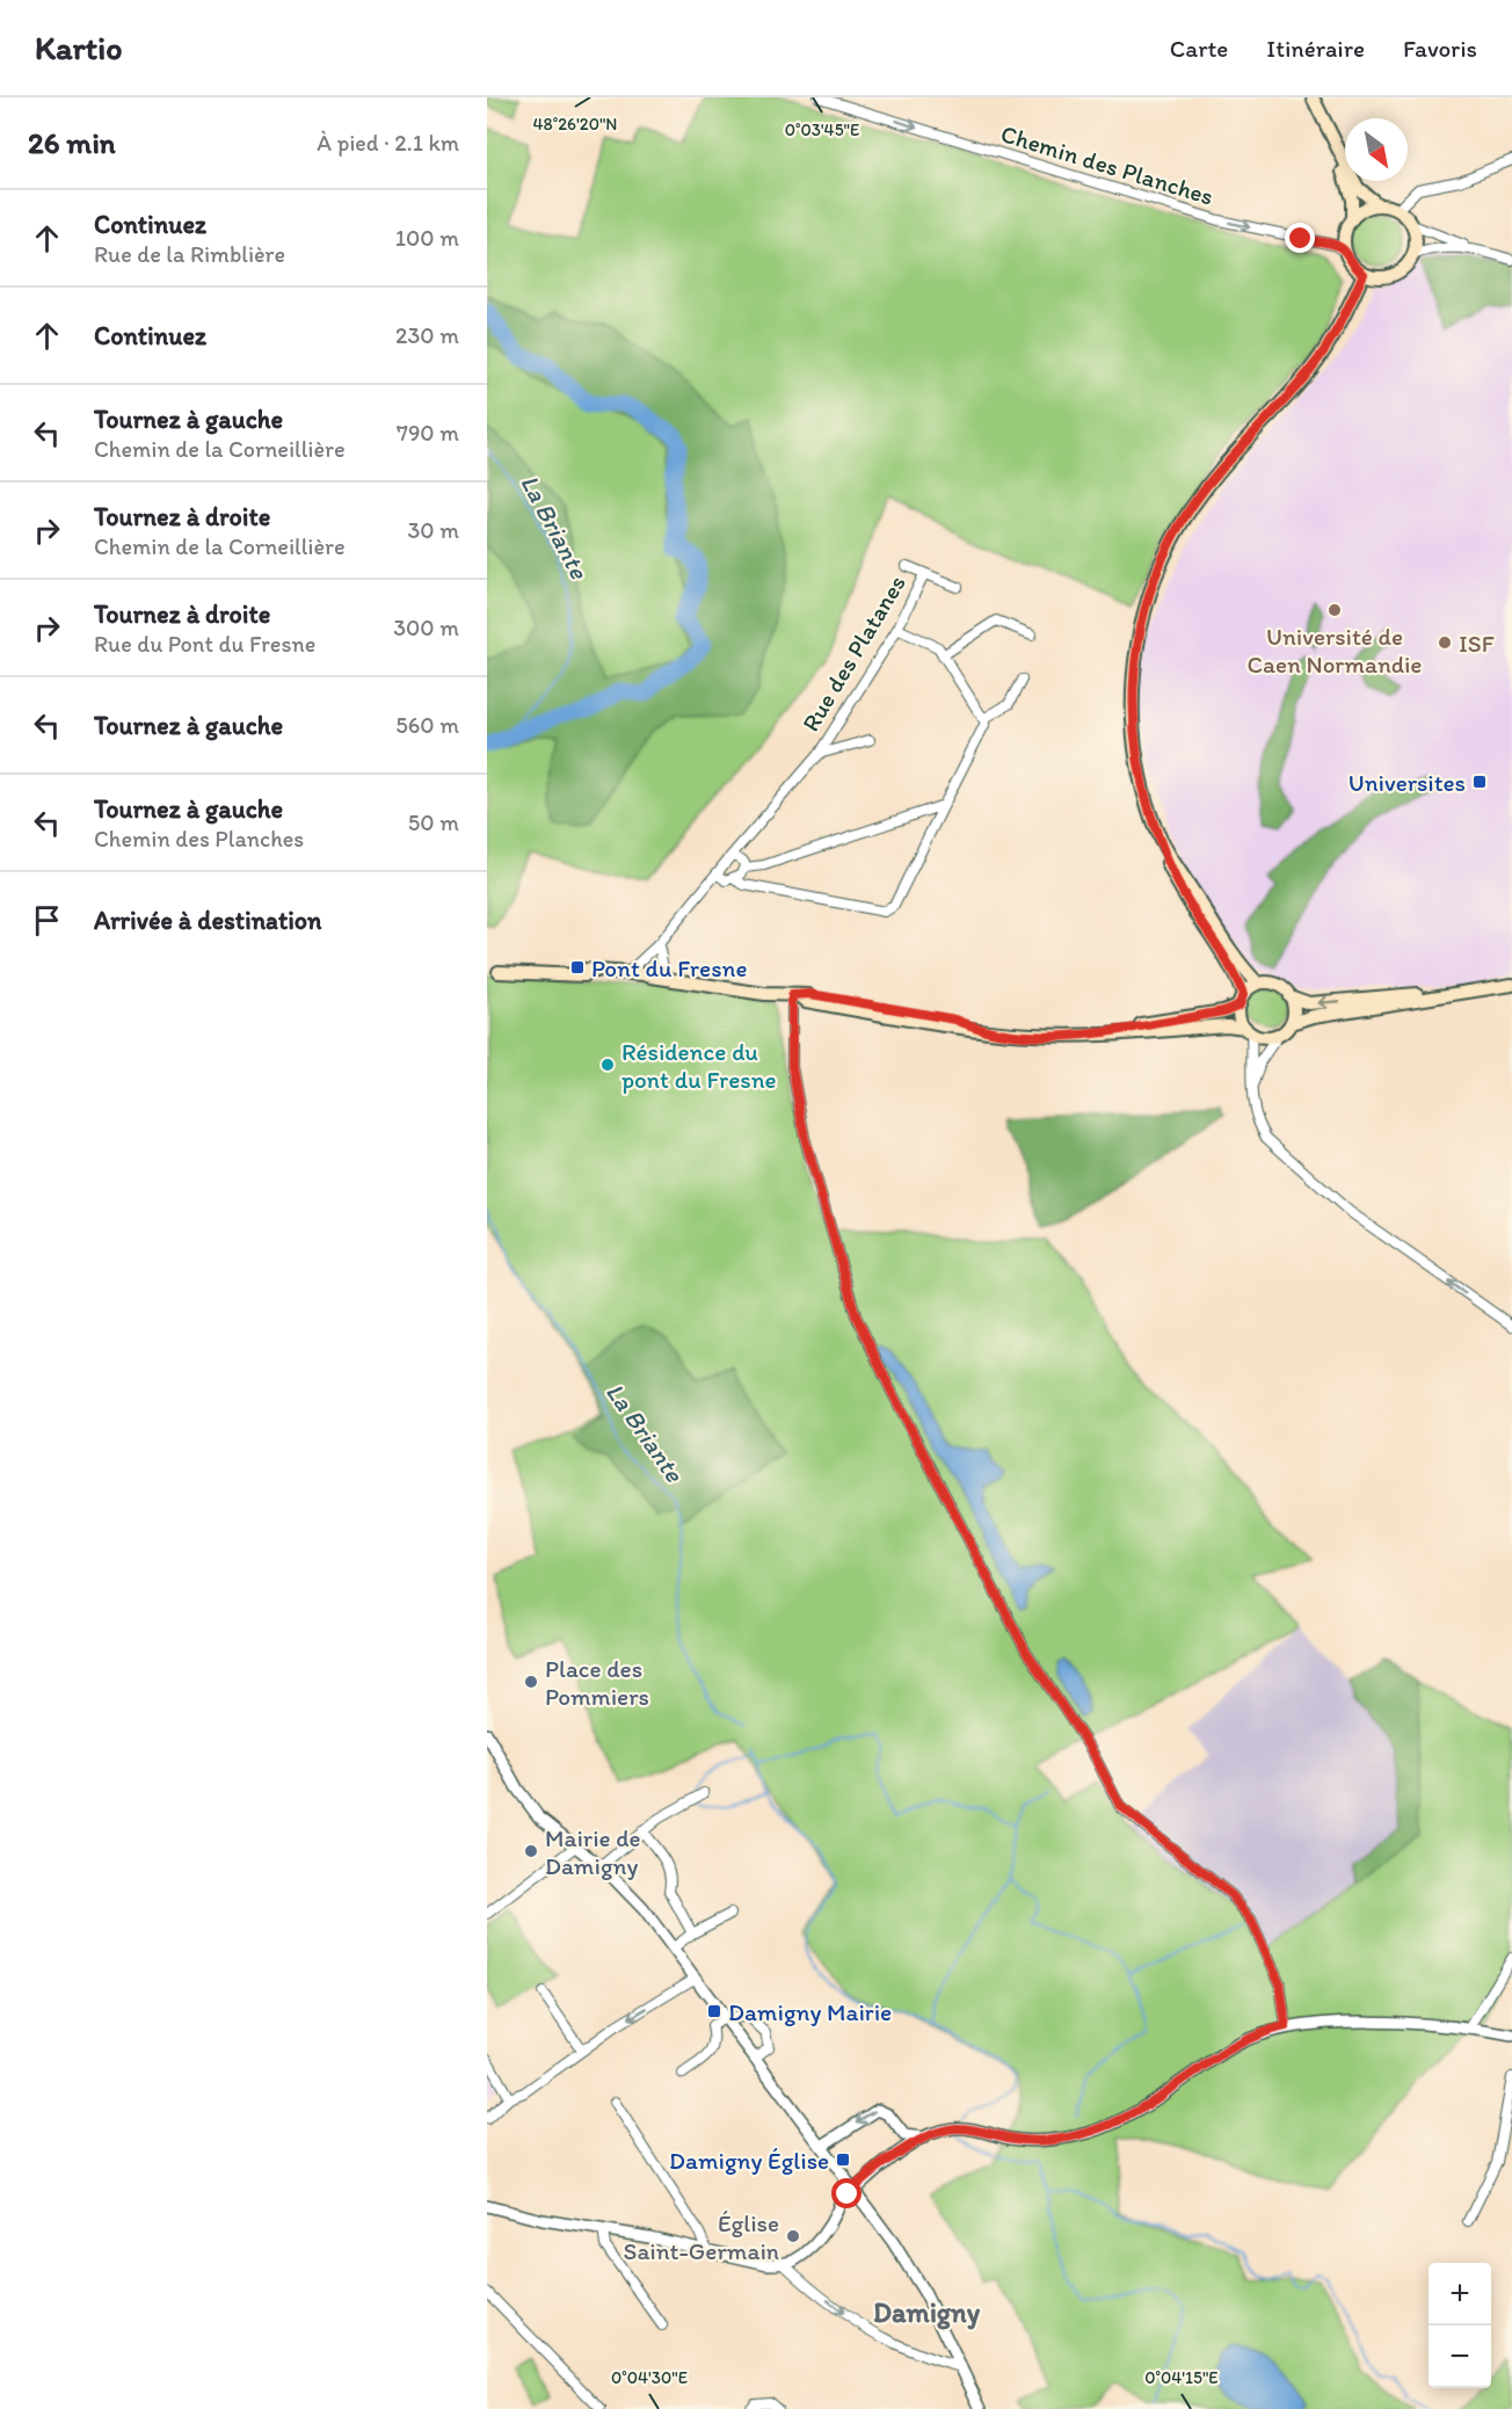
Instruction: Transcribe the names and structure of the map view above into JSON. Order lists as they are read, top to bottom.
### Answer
{
  "streets": {
    "street": ["Chemin des Planches", "Rue des Platanes"]
  },
  "one_way": ["Chemin des Planches"],
  "districts": ["Damigny"],
  "water": ["La Briante"],
  "places": {
    "other": [
      "Université de Caen Normandie",
      "ISF",
      "Résidence du pont du Fresne",
      "Place des Pommiers",
      "Mairie de Damigny",
      "Église Saint-Germain"
    ],
    "transit": [
      "Universites",
      "Pont du Fresne",
      "Damigny Mairie",
      "Damigny Église"
    ]
  },
  "north": "bottom right",
  "page": {
    "header": "Kartio",
    "nav": ["Carte", "Itinéraire", "Favoris"],
    "heading": ["26 min", "À pied · 2.1 km"],
    "list": [
      ["Continuez", "Rue de la Rimblière", "100 m"],
      ["Continuez", "230 m"],
      ["Tournez à gauche", "Chemin de la Corneillière", "790 m"],
      ["Tournez à droite", "Chemin de la Corneillière", "30 m"],
      ["Tournez à droite", "Rue du Pont du Fresne", "300 m"],
      ["Tournez à gauche", "560 m"],
      ["Tournez à gauche", "Chemin des Planches", "50 m"],
      "Arrivée à destination"
    ],
    "map_buttons": ["+", "−"]
  },
  "coordinates": [
    "48°26'20\"N",
    "0°03'45\"E",
    "0°04'30\"E",
    "0°04'15\"E"
  ]
}
